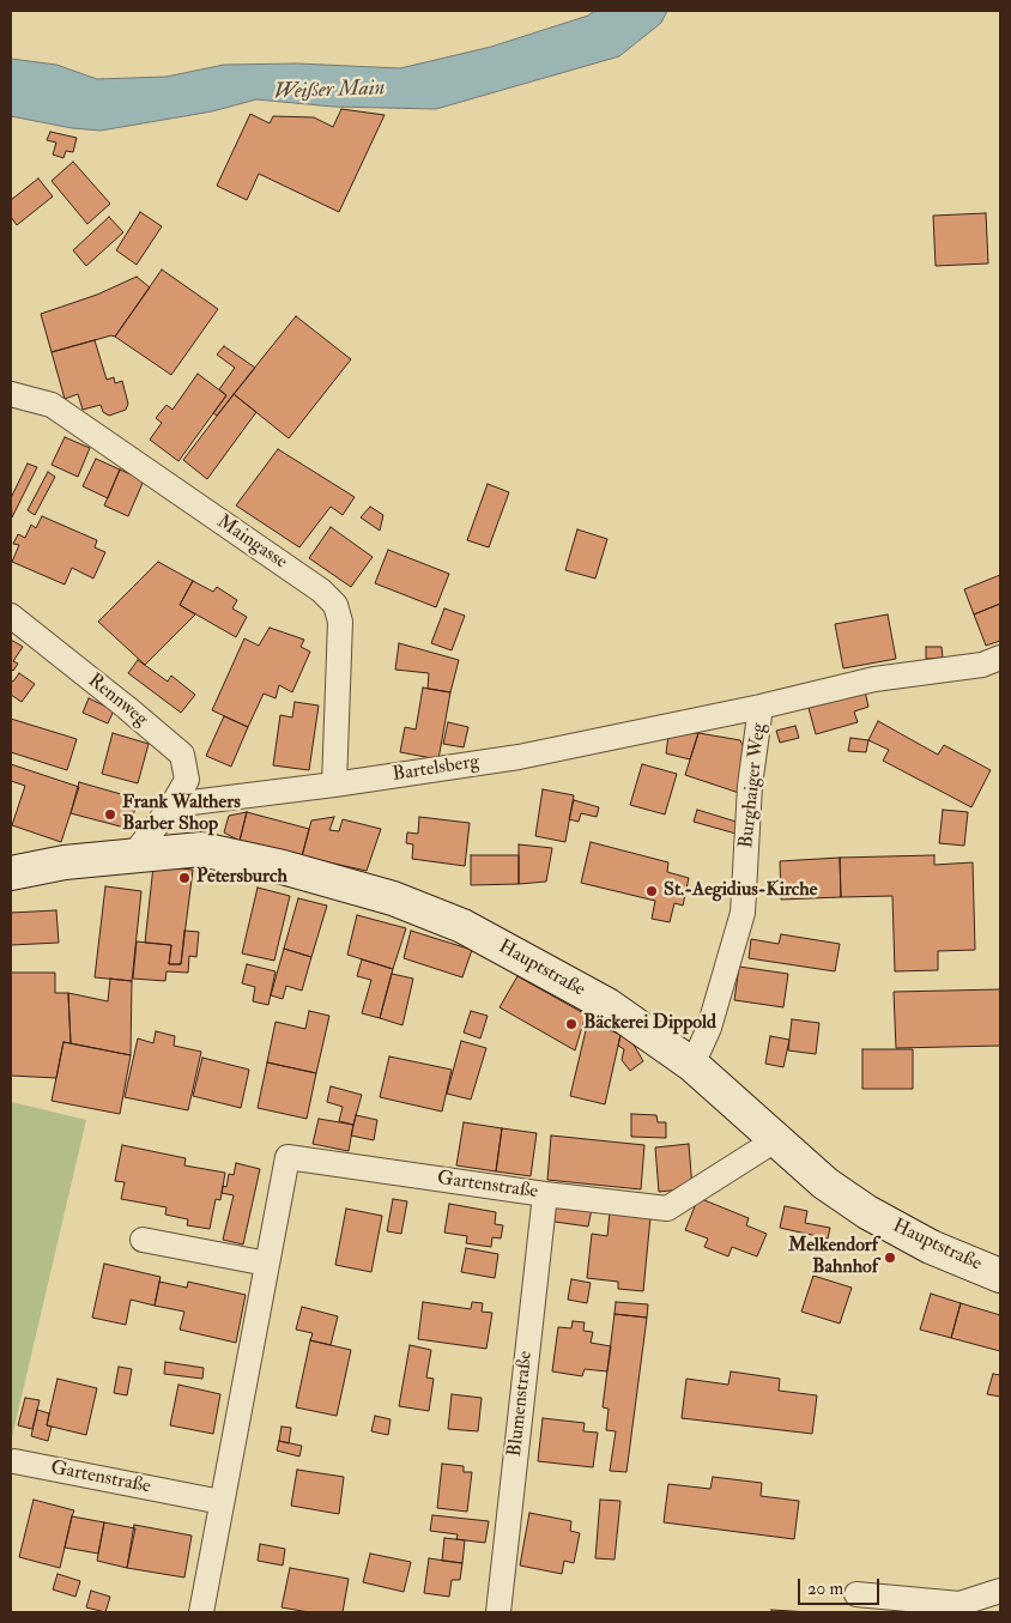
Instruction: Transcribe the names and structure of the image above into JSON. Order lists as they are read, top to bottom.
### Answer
{
  "streets": {
    "street": [
      "Maingasse",
      "Rennweg",
      "Bartelsberg",
      "Burghaiger Weg",
      "Hauptstraße",
      "Gartenstraße",
      "Blumenstraße"
    ]
  },
  "crossings": [
    ["Maingasse", "Bartelsberg"],
    ["Rennweg", "Bartelsberg"],
    ["Bartelsberg", "Burghaiger Weg"],
    ["Burghaiger Weg", "Hauptstraße"],
    ["Hauptstraße", "Gartenstraße"],
    ["Gartenstraße", "Blumenstraße"]
  ],
  "water": ["Weißer Main"],
  "places": [
    "Frank Walthers Barber Shop",
    "Petersburch",
    "St.-Aegidius-Kirche",
    "Bäckerei Dippold",
    "Melkendorf Bahnhof"
  ],
  "scale_bar": "20 m"
}
